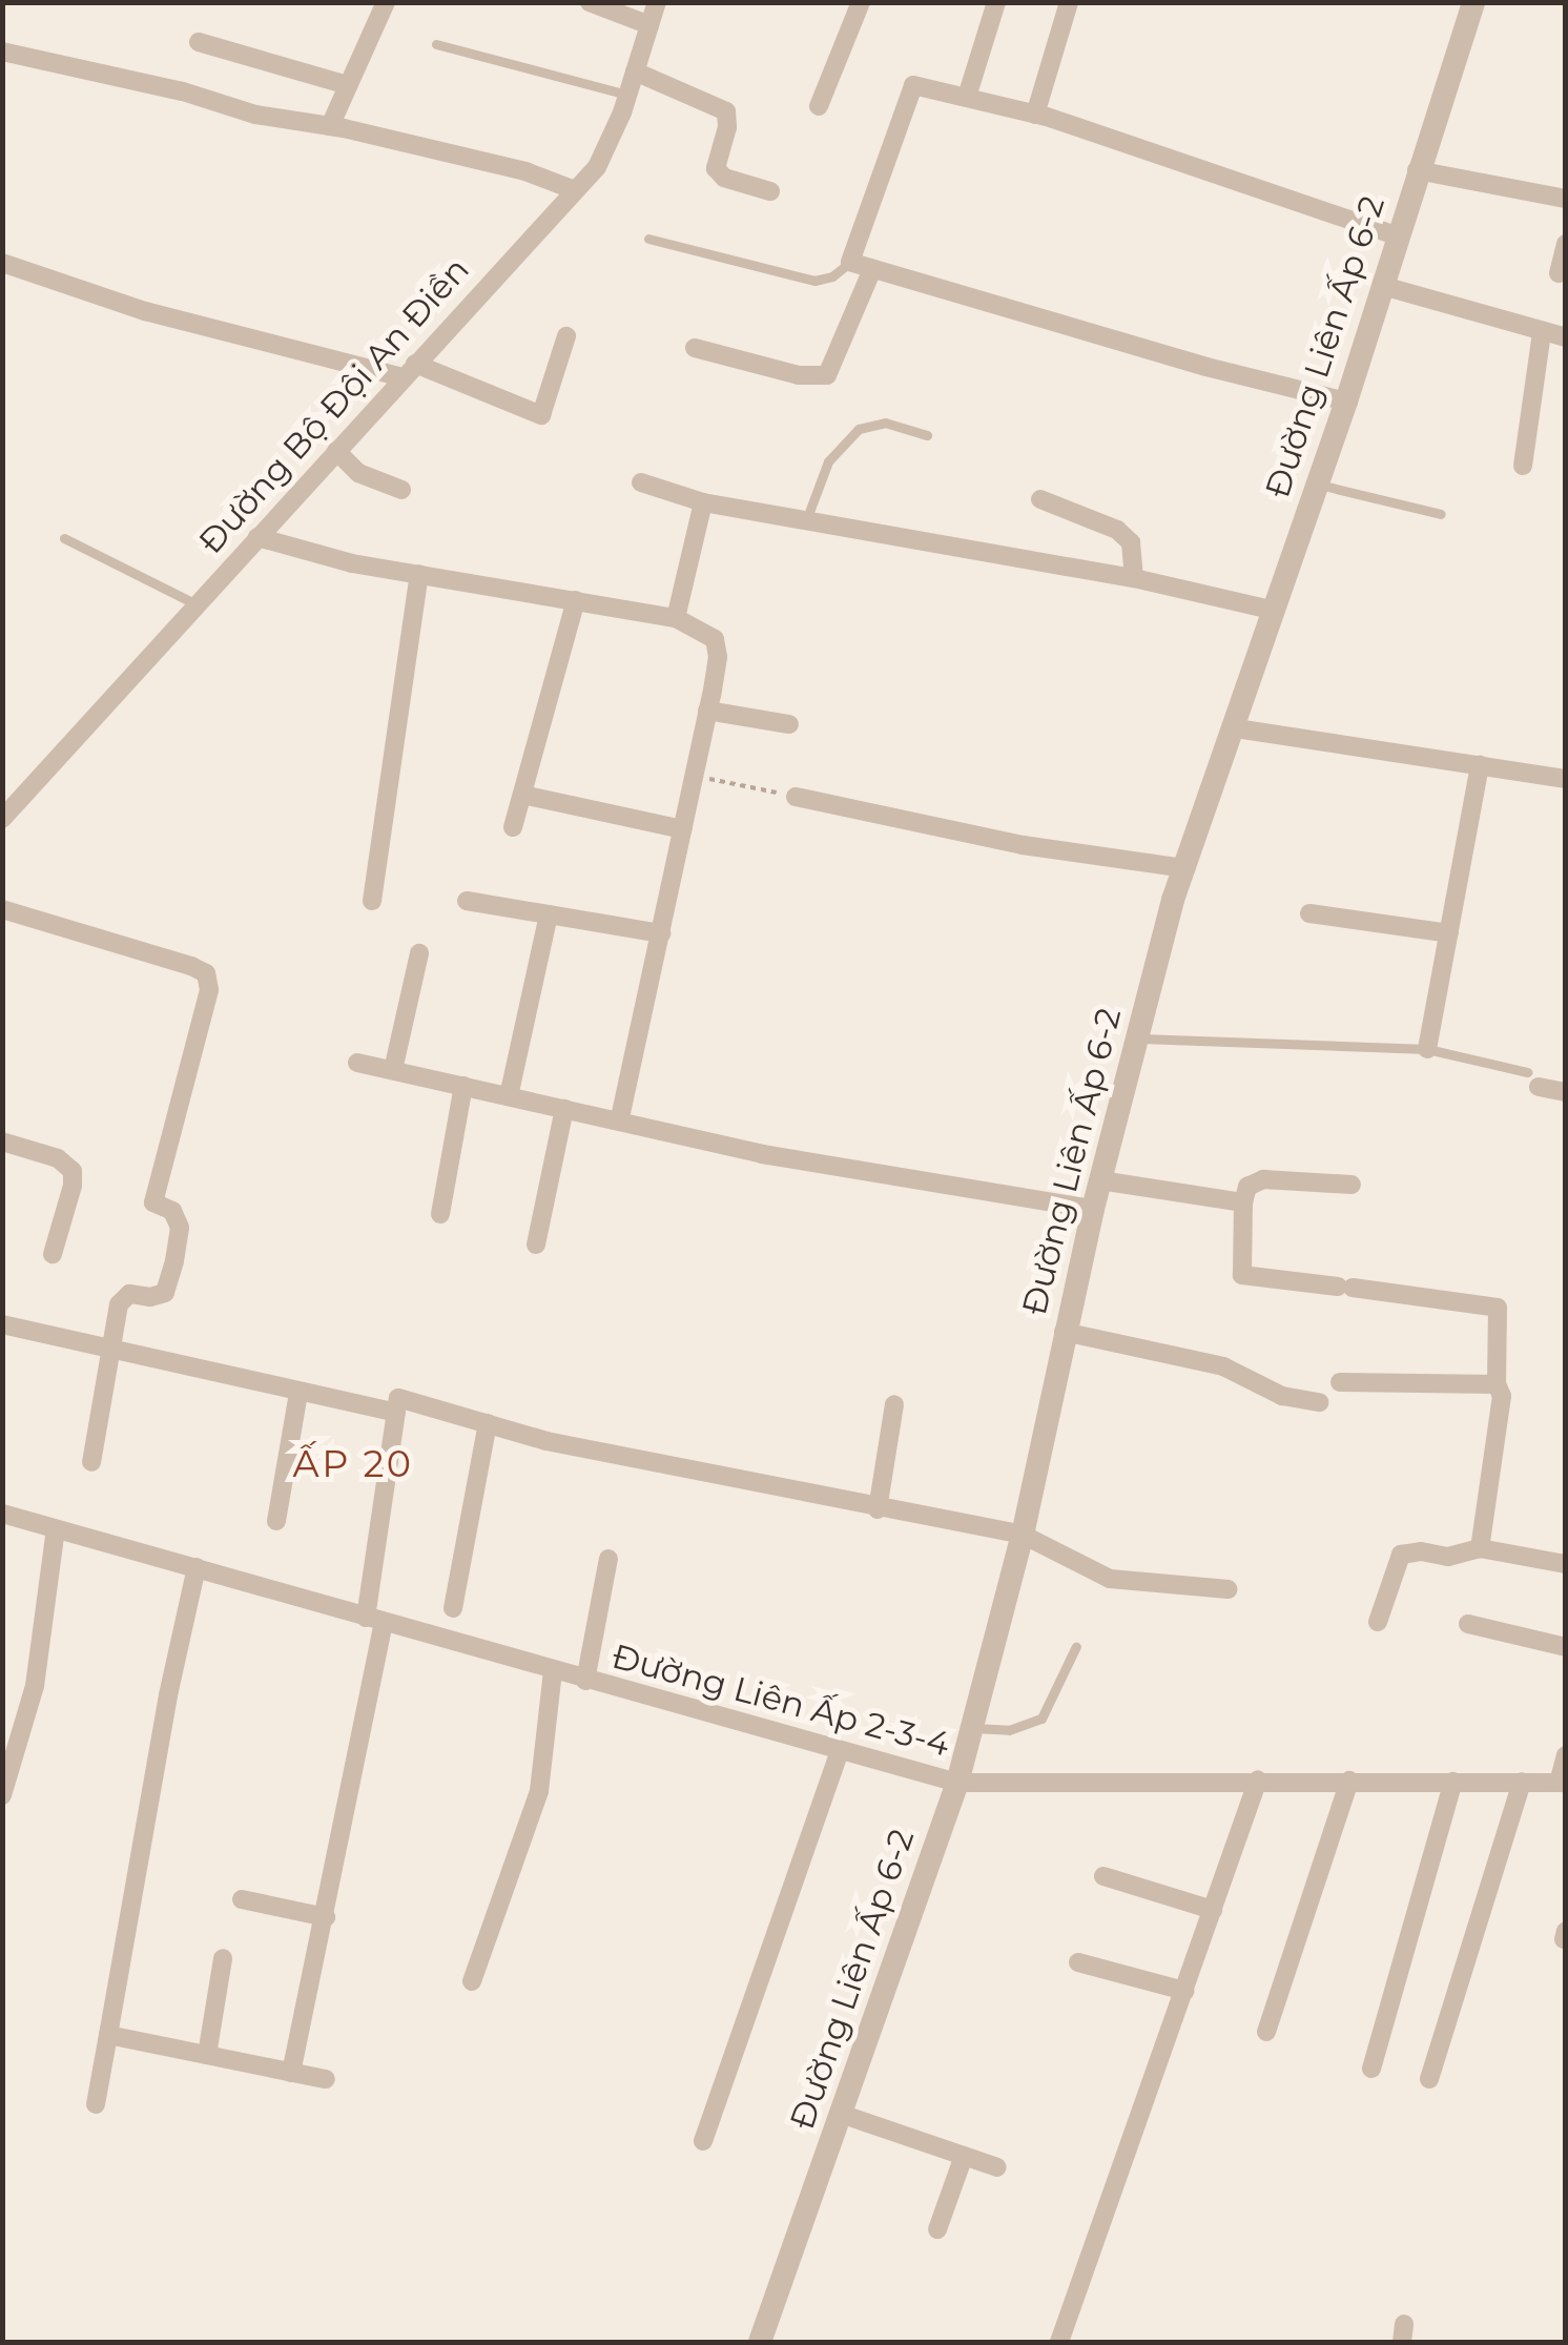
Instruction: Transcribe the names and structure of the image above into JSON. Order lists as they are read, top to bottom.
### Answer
{
  "streets": {
    "street": ["Đường Liên Ấp 6-2", "Đường Bộ Đội An Điền", "Đường Liên Ấp 2-3-4"]
  },
  "crossings": [
    ["Đường Liên Ấp 6-2", "Đường Liên Ấp 2-3-4"]
  ],
  "districts": ["ẤP 20"]
}
